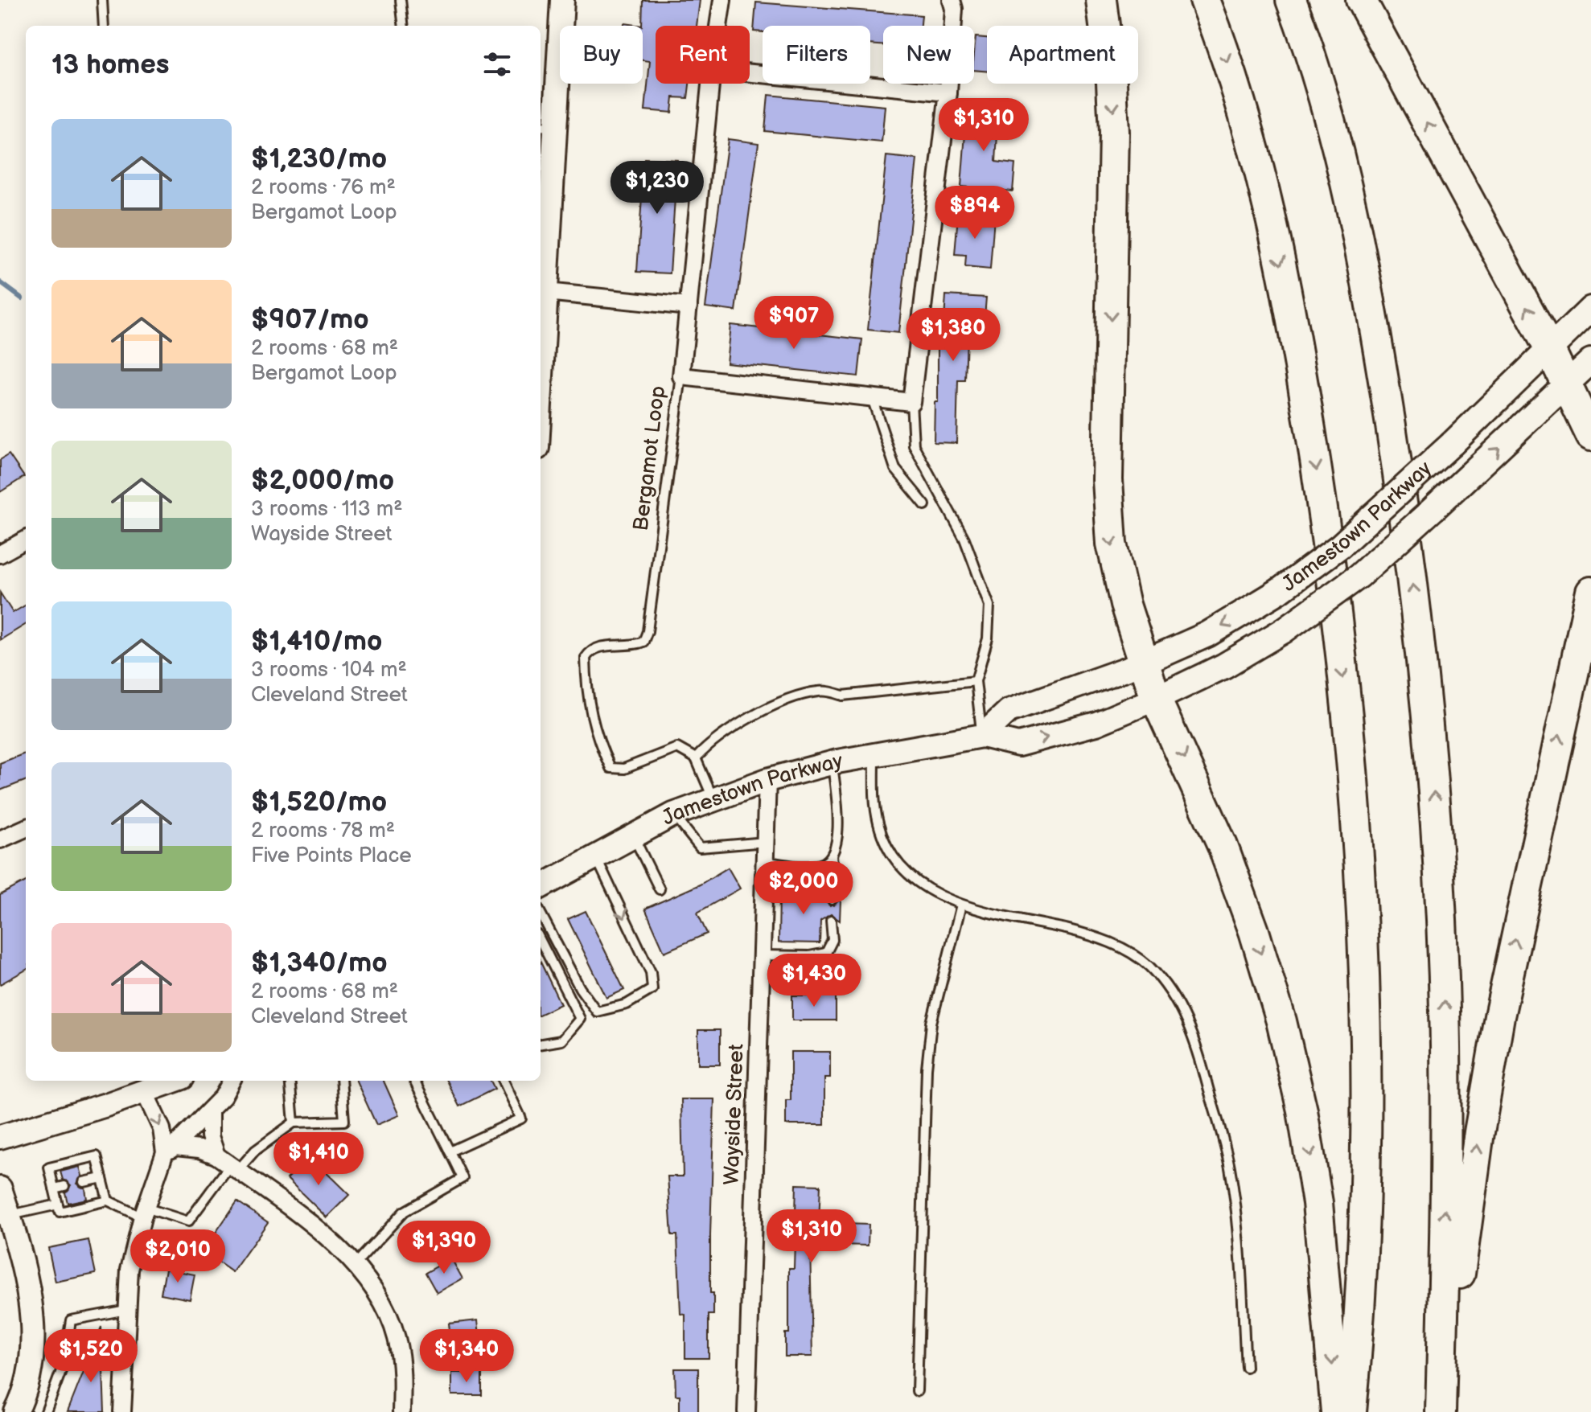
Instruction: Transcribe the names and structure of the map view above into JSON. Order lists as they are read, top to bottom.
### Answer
{
  "streets": {
    "main road": ["Jamestown Parkway"],
    "street": ["Bergamot Loop", "Wayside Street"]
  },
  "crossings": [
    ["Jamestown Parkway", "Wayside Street"]
  ],
  "page": {
    "chip": [
      "Buy",
      "Rent",
      "Filters",
      "New",
      "Apartment"
    ],
    "heading": "13 homes",
    "price": [
      "$1,310",
      "$1,230",
      "$894",
      "$907",
      "$1,380",
      "$2,000",
      "$1,430",
      "$1,410",
      "$1,310",
      "$1,390",
      "$2,010",
      "$1,520",
      "$1,340"
    ],
    "list": [
      {
        "name": "$1,230/mo",
        "note": "2 rooms · 76 m² · Bergamot Loop"
      },
      {
        "name": "$907/mo",
        "note": "2 rooms · 68 m² · Bergamot Loop"
      },
      {
        "name": "$2,000/mo",
        "note": "3 rooms · 113 m² · Wayside Street"
      },
      {
        "name": "$1,410/mo",
        "note": "3 rooms · 104 m² · Cleveland Street"
      },
      {
        "name": "$1,520/mo",
        "note": "2 rooms · 78 m² · Five Points Place"
      },
      {
        "name": "$1,340/mo",
        "note": "2 rooms · 68 m² · Cleveland Street"
      }
    ]
  }
}
